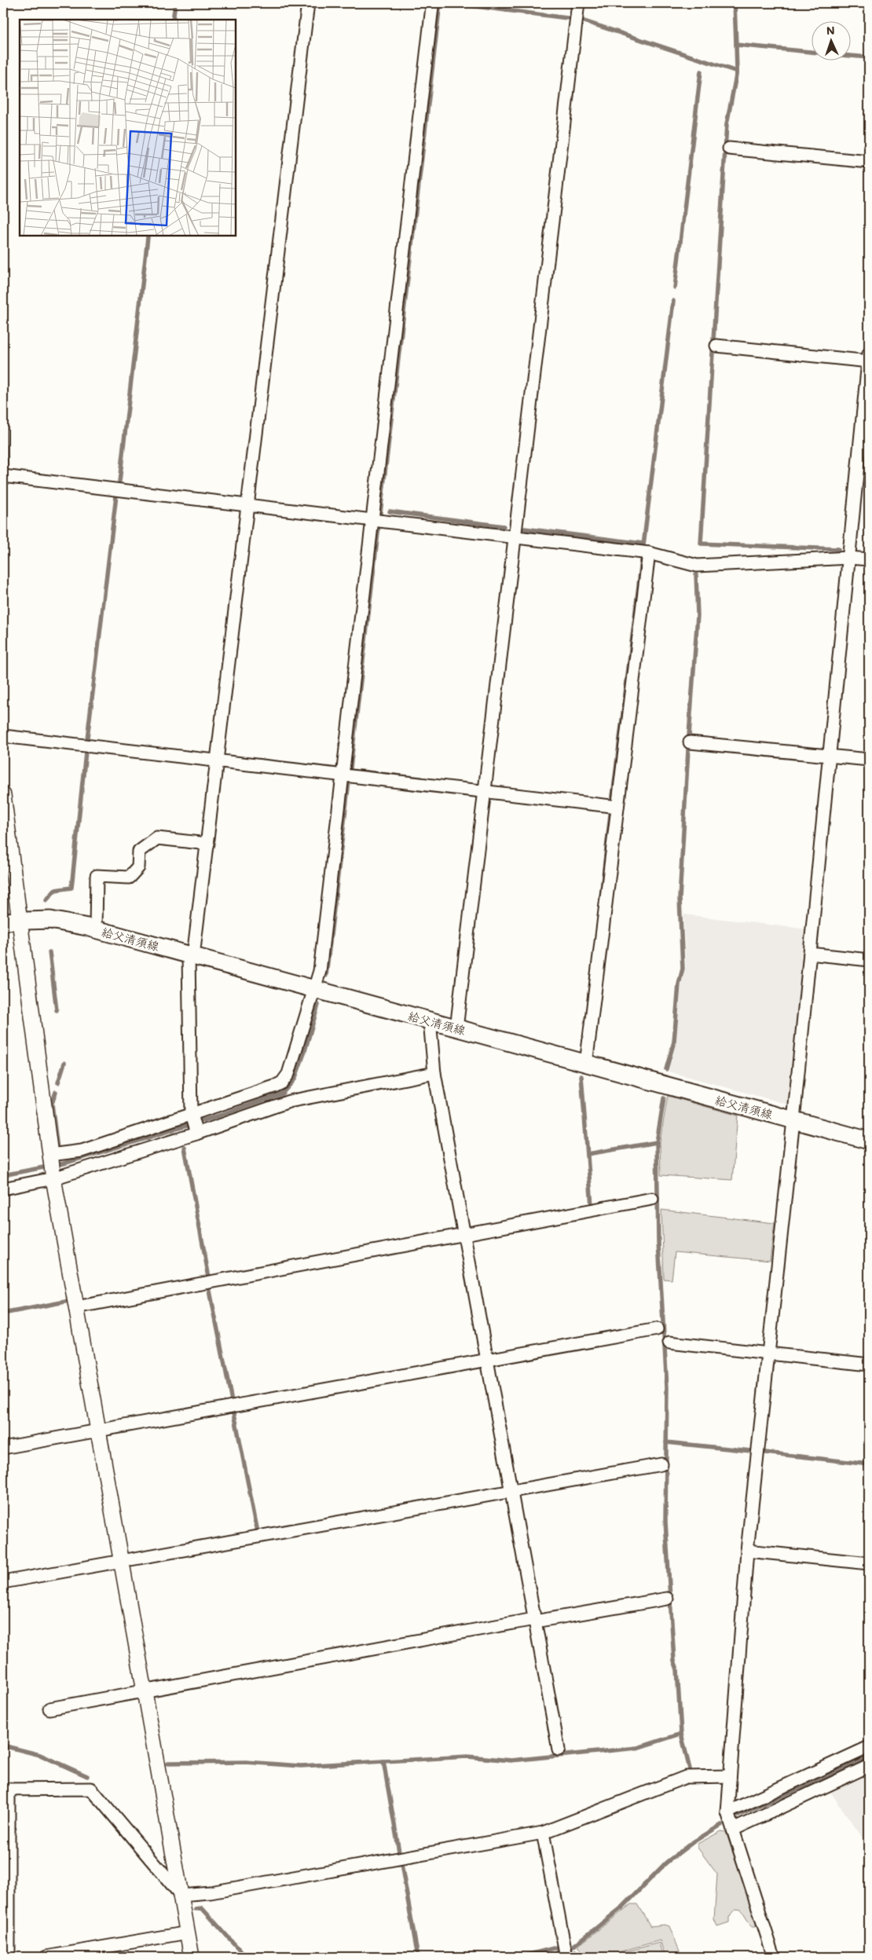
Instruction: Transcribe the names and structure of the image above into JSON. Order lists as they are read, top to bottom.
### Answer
{
  "streets": {
    "main road": ["給父清須線"]
  },
  "north": "top"
}
